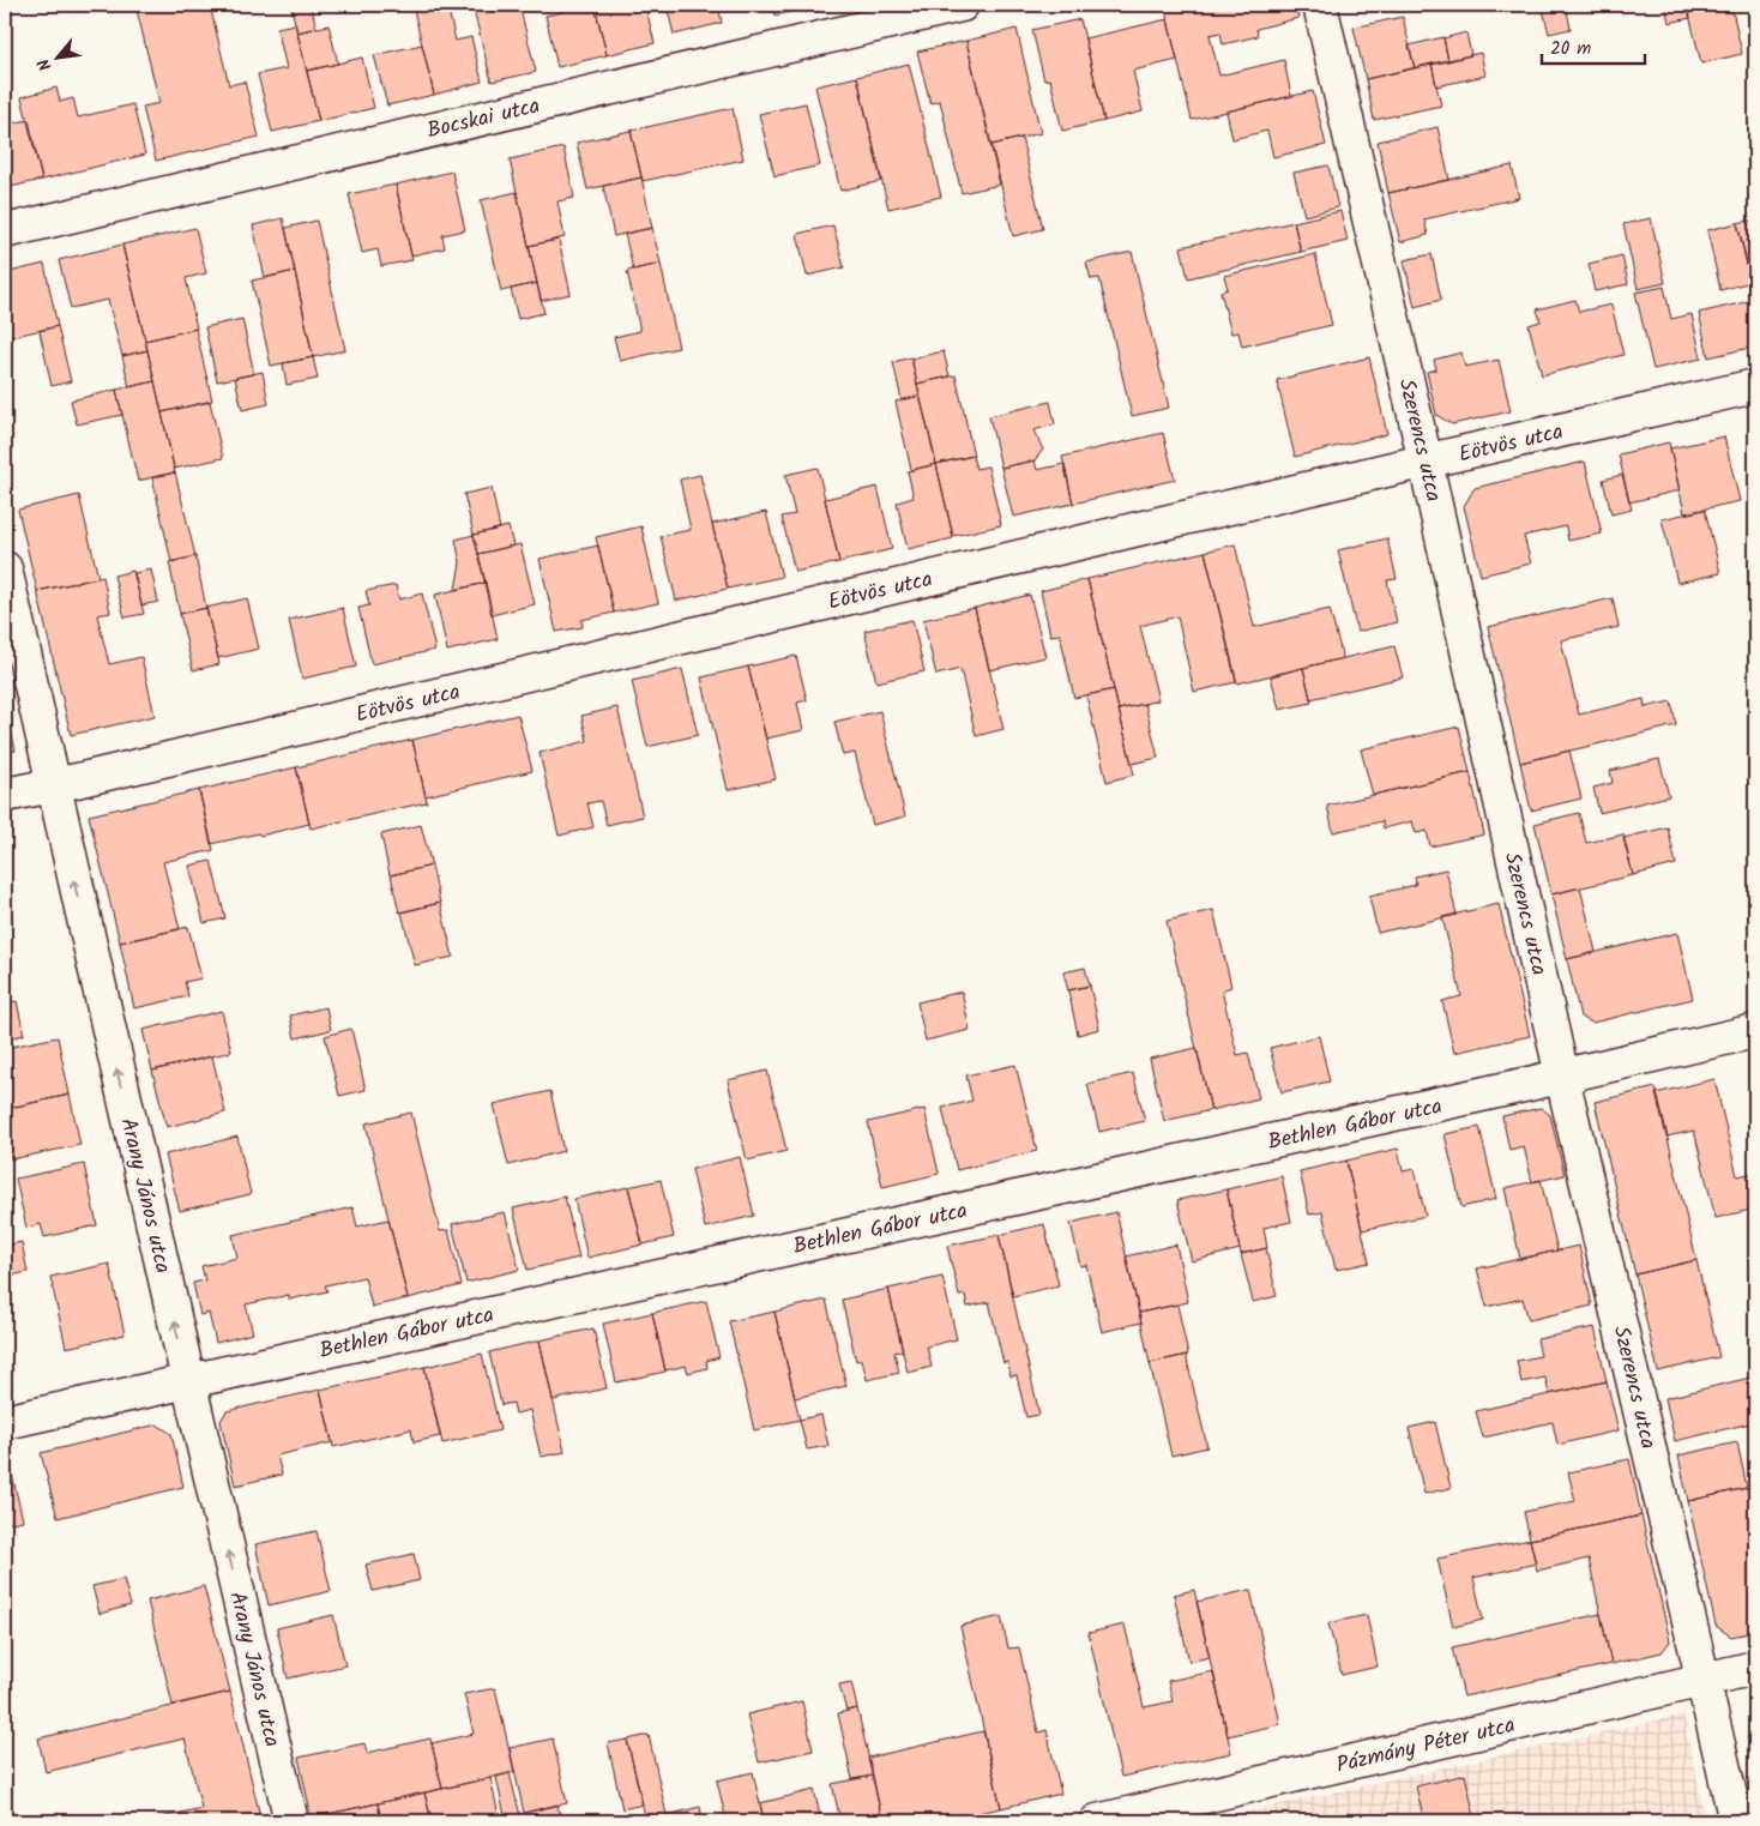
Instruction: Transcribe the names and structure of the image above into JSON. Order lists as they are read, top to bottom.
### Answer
{
  "streets": {
    "street": [
      "Bocskai utca",
      "Szerencs utca",
      "Eötvös utca",
      "Bethlen Gábor utca",
      "Arany János utca",
      "Pázmány Péter utca"
    ]
  },
  "crossings": [
    ["Szerencs utca", "Eötvös utca"],
    ["Szerencs utca", "Bethlen Gábor utca"],
    ["Szerencs utca", "Pázmány Péter utca"],
    ["Eötvös utca", "Arany János utca"],
    ["Bethlen Gábor utca", "Arany János utca"]
  ],
  "one_way": ["Arany János utca"],
  "scale_bar": "20 m",
  "north": "bottom left"
}
